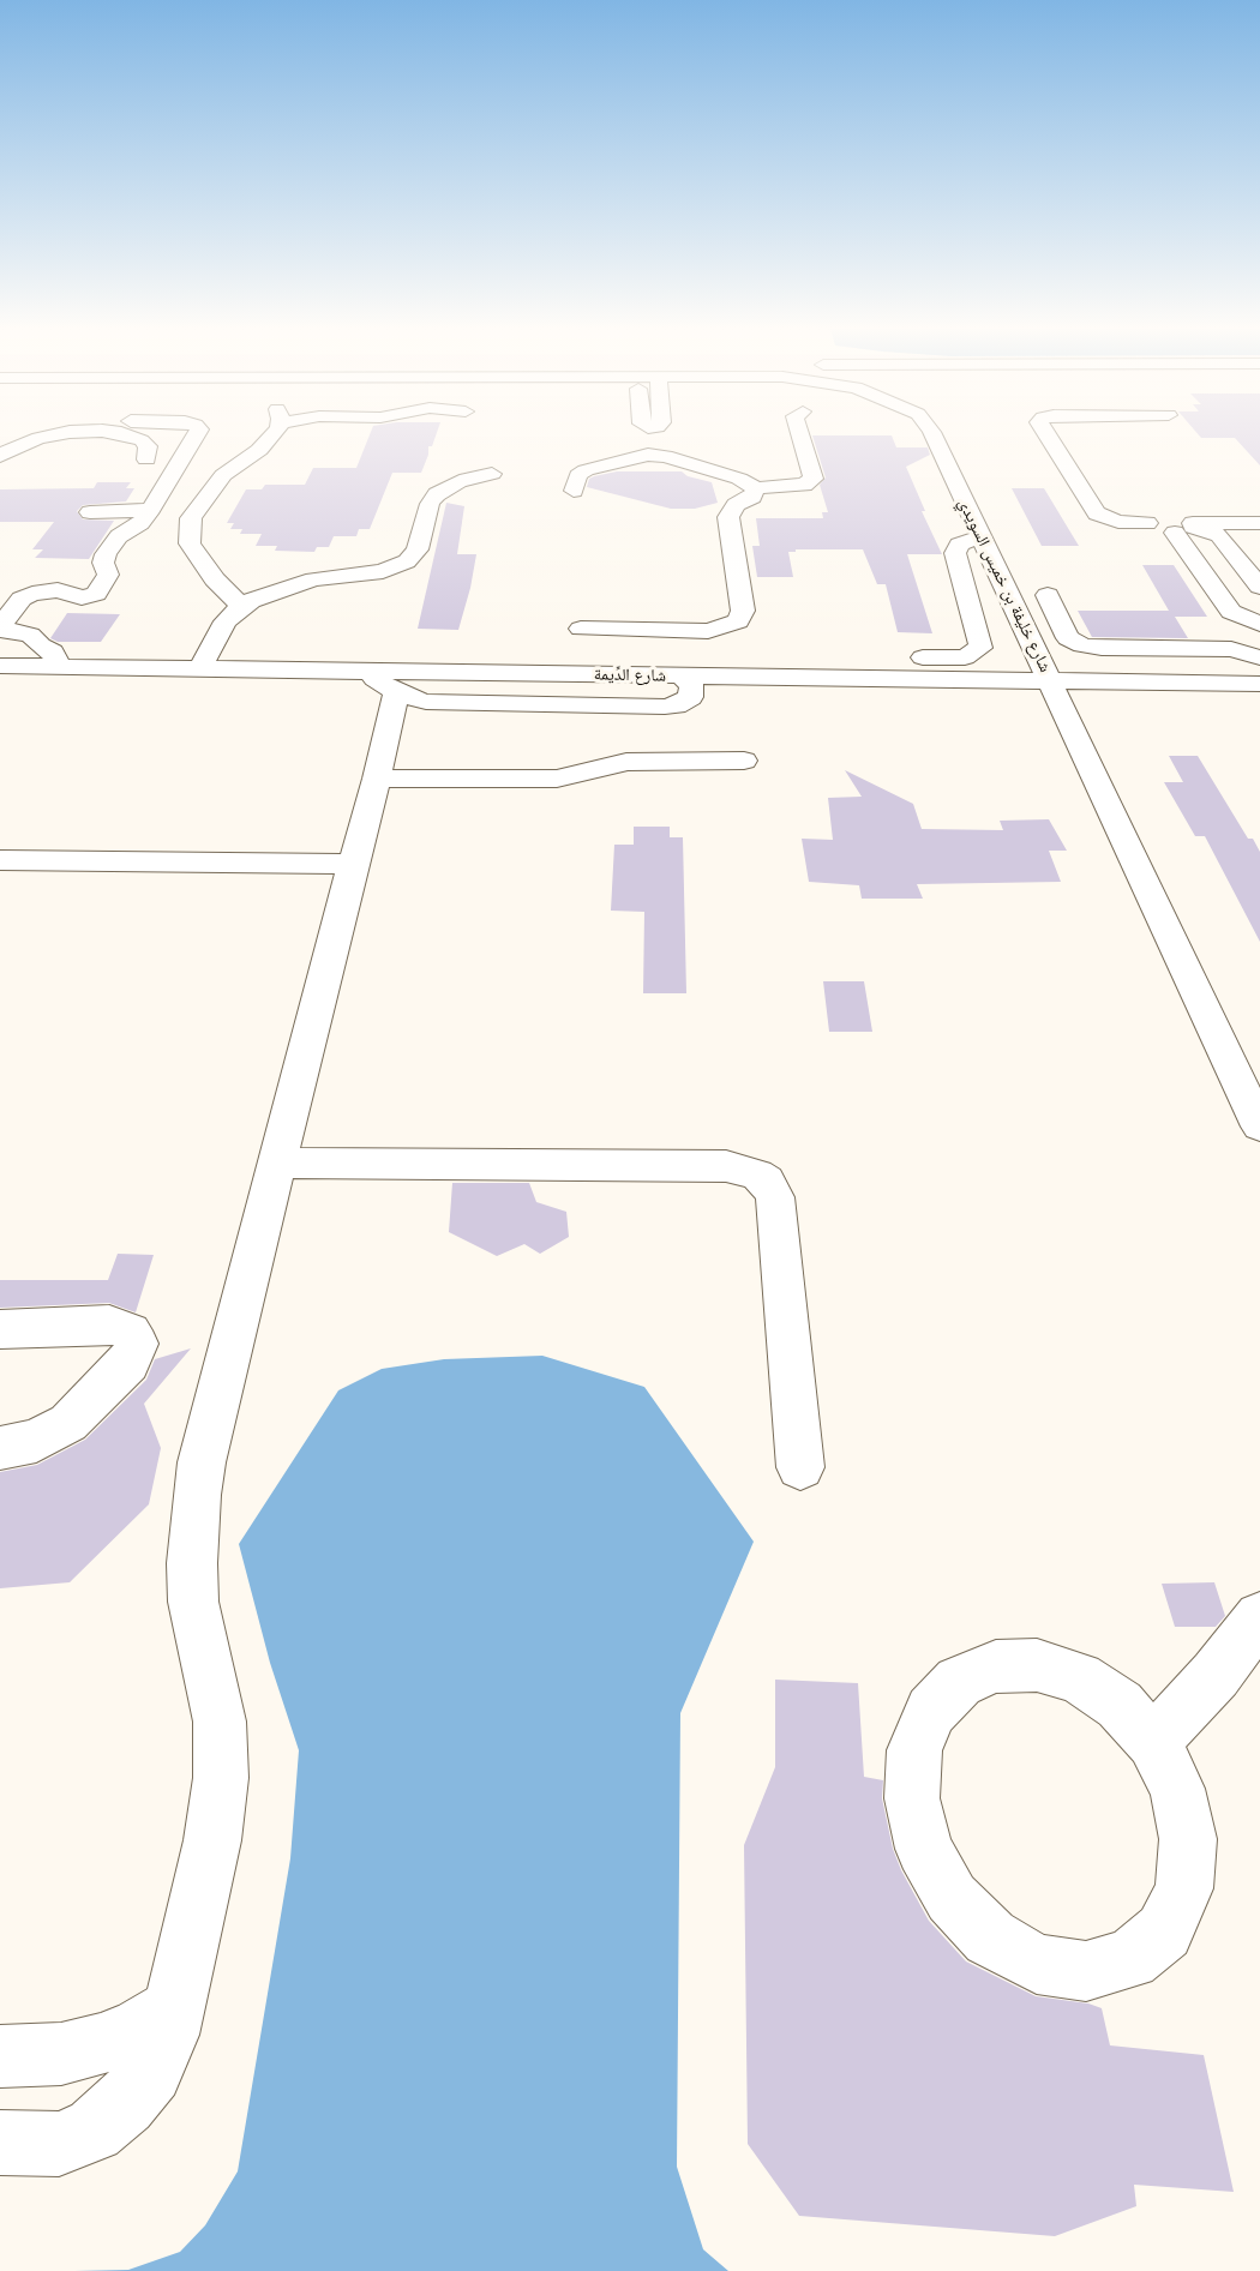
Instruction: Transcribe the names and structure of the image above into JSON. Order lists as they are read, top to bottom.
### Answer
{
  "streets": {
    "street": ["شارع خليفة بن خميس السويدي", "شارع الدِّيمة"]
  },
  "crossings": [
    ["شارع خليفة بن خميس السويدي", "شارع الدِّيمة"]
  ]
}
